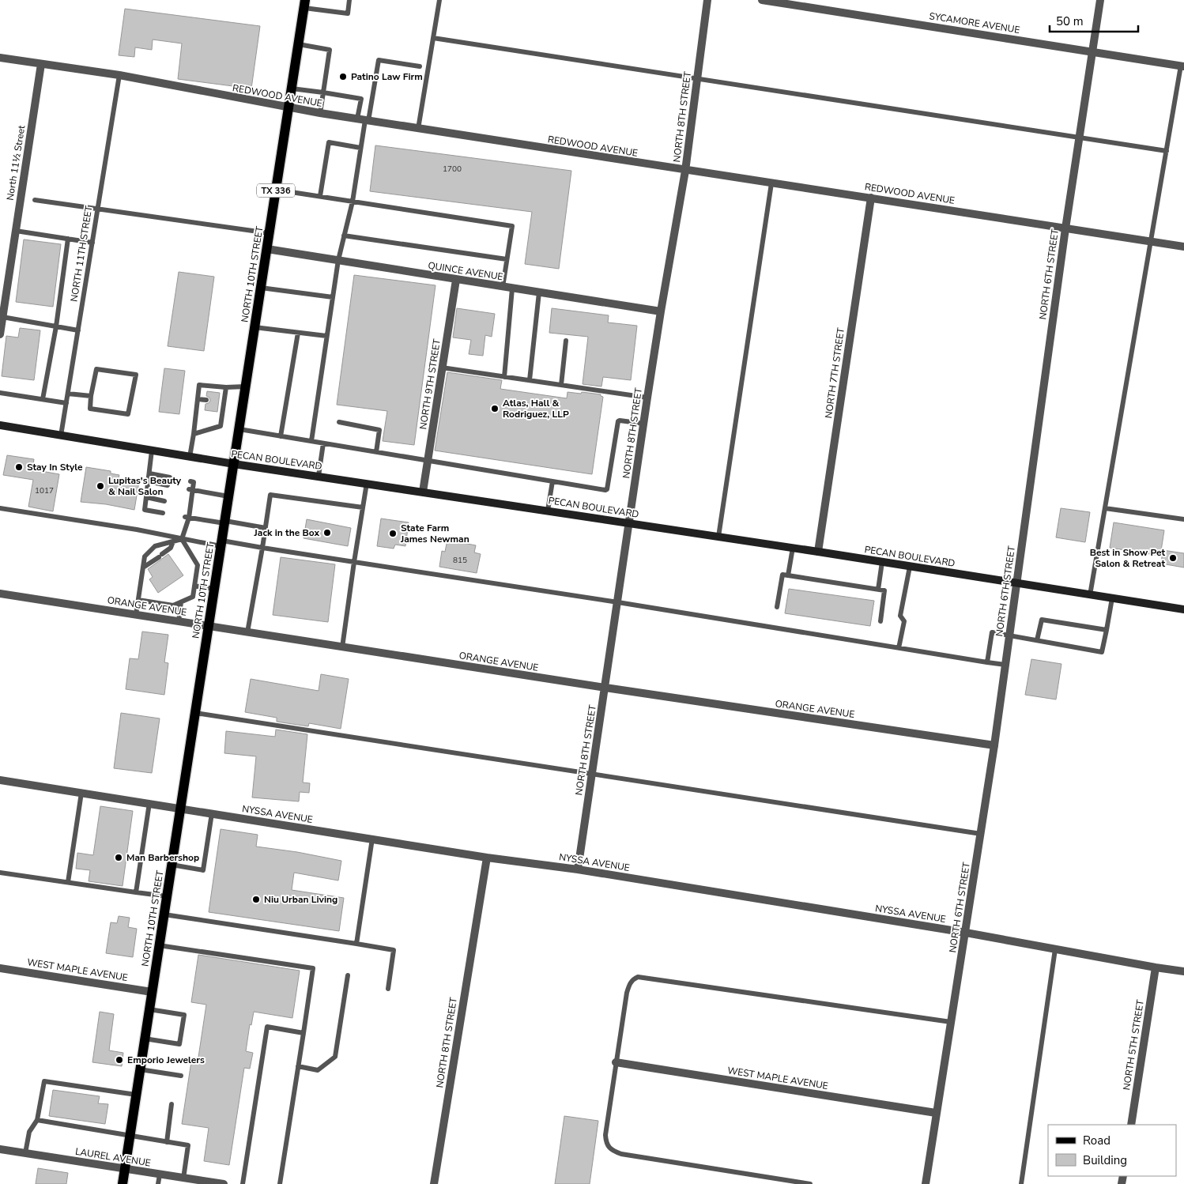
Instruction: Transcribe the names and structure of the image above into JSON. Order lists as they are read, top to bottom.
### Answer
{
  "streets": {
    "main road": ["TX 336", "NORTH 10TH STREET", "PECAN BOULEVARD"],
    "street": [
      "SYCAMORE AVENUE",
      "REDWOOD AVENUE",
      "NORTH 8TH STREET",
      "North 11½ Street",
      "QUINCE AVENUE",
      "NORTH 6TH STREET",
      "NORTH 7TH STREET",
      "NORTH 9TH STREET",
      "ORANGE AVENUE",
      "NYSSA AVENUE",
      "WEST MAPLE AVENUE",
      "NORTH 5TH STREET",
      "LAUREL AVENUE"
    ],
    "lane": ["NORTH 11TH STREET"]
  },
  "crossings": [
    ["SYCAMORE AVENUE", "NORTH 6TH STREET"],
    ["REDWOOD AVENUE", "NORTH 8TH STREET"],
    ["REDWOOD AVENUE", "North 11½ Street"],
    ["REDWOOD AVENUE", "NORTH 11TH STREET"],
    ["REDWOOD AVENUE", "NORTH 10TH STREET"],
    ["REDWOOD AVENUE", "NORTH 6TH STREET"],
    ["REDWOOD AVENUE", "NORTH 7TH STREET"],
    ["NORTH 8TH STREET", "QUINCE AVENUE"],
    ["NORTH 8TH STREET", "PECAN BOULEVARD"],
    ["NORTH 8TH STREET", "ORANGE AVENUE"],
    ["NORTH 8TH STREET", "NYSSA AVENUE"],
    ["NORTH 11TH STREET", "PECAN BOULEVARD"],
    ["QUINCE AVENUE", "NORTH 10TH STREET"],
    ["QUINCE AVENUE", "NORTH 9TH STREET"],
    ["NORTH 10TH STREET", "PECAN BOULEVARD"],
    ["NORTH 10TH STREET", "ORANGE AVENUE"],
    ["NORTH 10TH STREET", "NYSSA AVENUE"],
    ["NORTH 10TH STREET", "WEST MAPLE AVENUE"],
    ["NORTH 10TH STREET", "LAUREL AVENUE"],
    ["NORTH 6TH STREET", "PECAN BOULEVARD"],
    ["NORTH 6TH STREET", "ORANGE AVENUE"],
    ["NORTH 6TH STREET", "NYSSA AVENUE"],
    ["NORTH 6TH STREET", "WEST MAPLE AVENUE"],
    ["NORTH 7TH STREET", "PECAN BOULEVARD"],
    ["NORTH 9TH STREET", "PECAN BOULEVARD"],
    ["NYSSA AVENUE", "NORTH 5TH STREET"]
  ],
  "places": [
    "Patino Law Firm",
    "Atlas, Hall & Rodriguez, LLP",
    "Stay In Style",
    "Lupitas's Beauty & Nail Salon",
    "Jack in the Box",
    "State Farm James Newman",
    "Best in Show Pet Salon & Retreat",
    "Man Barbershop",
    "Niu Urban Living",
    "Emporio Jewelers"
  ],
  "house_numbers": ["1700", "1017", "815"],
  "legend": ["Road", "Building"],
  "scale_bar": "50 m"
}
